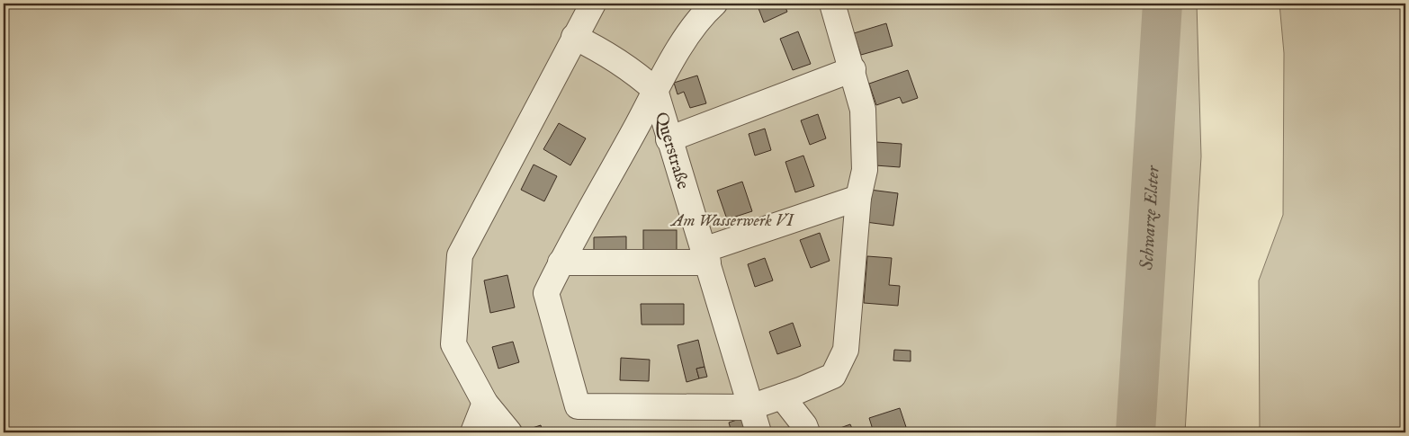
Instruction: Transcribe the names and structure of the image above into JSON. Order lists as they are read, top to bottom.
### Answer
{
  "streets": {
    "lane": ["Querstraße"]
  },
  "water": ["Schwarze Elster"],
  "parks": ["Am Wasserwerk VI"]
}
